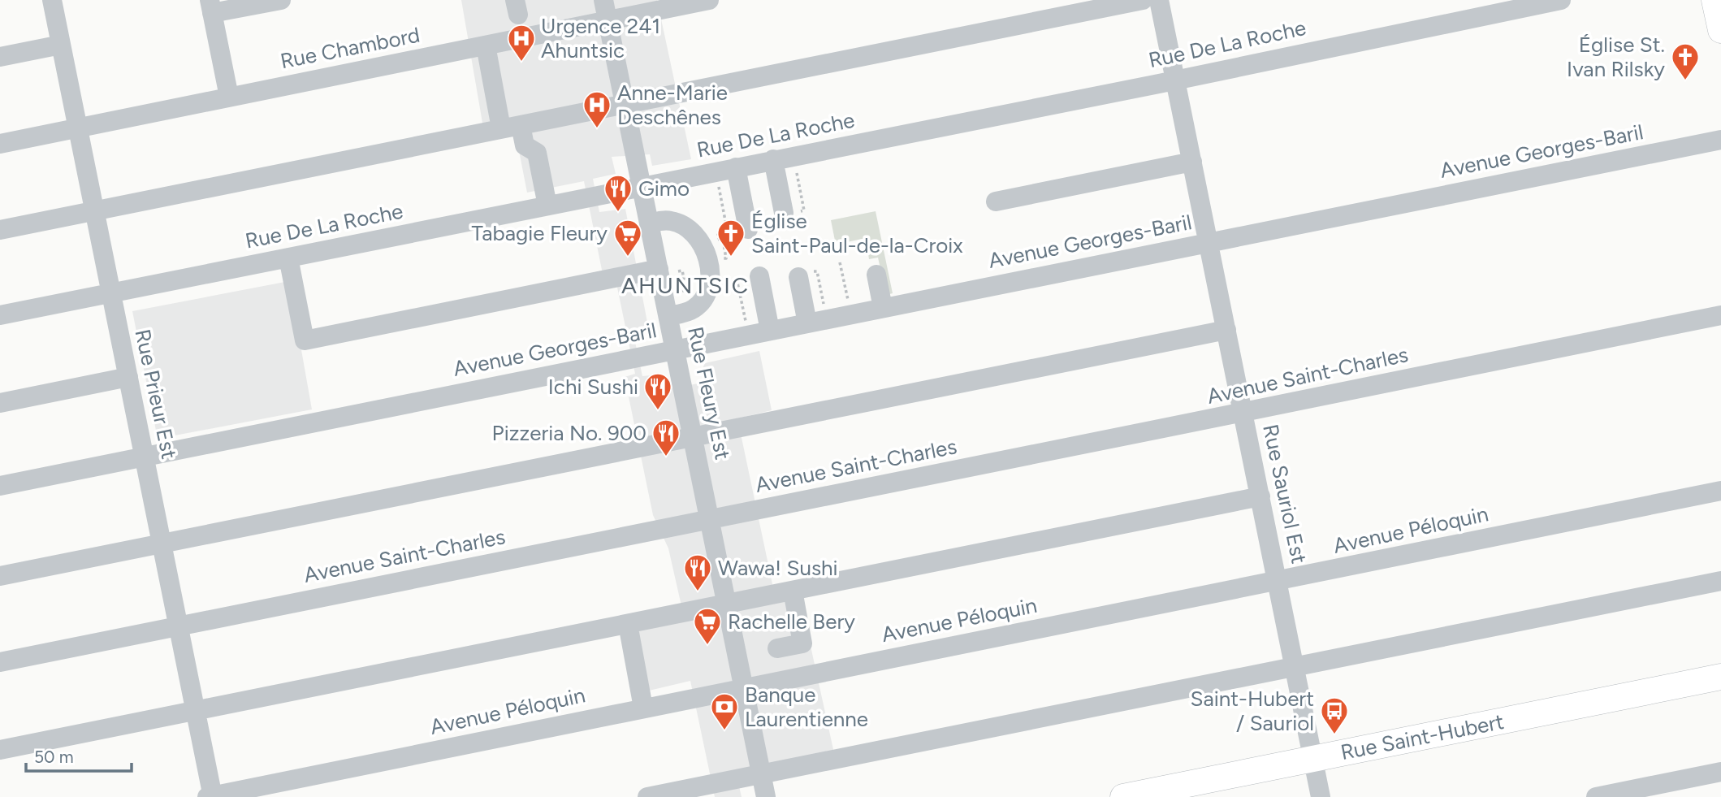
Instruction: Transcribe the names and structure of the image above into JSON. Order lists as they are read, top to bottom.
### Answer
{
  "streets": {
    "main road": ["Rue Saint-Hubert"],
    "street": [
      "Rue De La Roche",
      "Rue Chambord",
      "Avenue Georges-Baril",
      "Avenue Saint-Charles",
      "Rue Fleury Est",
      "Rue Prieur Est",
      "Rue Sauriol Est",
      "Avenue Péloquin"
    ]
  },
  "crossings": [
    ["Rue De La Roche", "Rue Fleury Est"],
    ["Rue De La Roche", "Rue Prieur Est"],
    ["Rue De La Roche", "Rue Sauriol Est"],
    ["Rue Chambord", "Rue Fleury Est"],
    ["Rue Chambord", "Rue Prieur Est"],
    ["Avenue Georges-Baril", "Rue Fleury Est"],
    ["Avenue Georges-Baril", "Rue Prieur Est"],
    ["Avenue Georges-Baril", "Rue Sauriol Est"],
    ["Avenue Saint-Charles", "Rue Fleury Est"],
    ["Avenue Saint-Charles", "Rue Prieur Est"],
    ["Avenue Saint-Charles", "Rue Sauriol Est"],
    ["Rue Fleury Est", "Avenue Péloquin"],
    ["Rue Prieur Est", "Avenue Péloquin"],
    ["Rue Sauriol Est", "Avenue Péloquin"],
    ["Rue Sauriol Est", "Rue Saint-Hubert"]
  ],
  "districts": ["AHUNTSIC"],
  "places": {
    "hospital": ["Urgence 241 Ahuntsic", "Anne-Marie Deschênes"],
    "church": ["Église St. Ivan Rilsky", "Église Saint-Paul-de-la-Croix"],
    "restaurant": [
      "Gimo",
      "Ichi Sushi",
      "Pizzeria No. 900",
      "Wawa! Sushi"
    ],
    "supermarket": ["Tabagie Fleury", "Rachelle Bery"],
    "bank": ["Banque Laurentienne"],
    "bus stop": ["Saint-Hubert / Sauriol"]
  },
  "scale_bar": "50 m"
}
